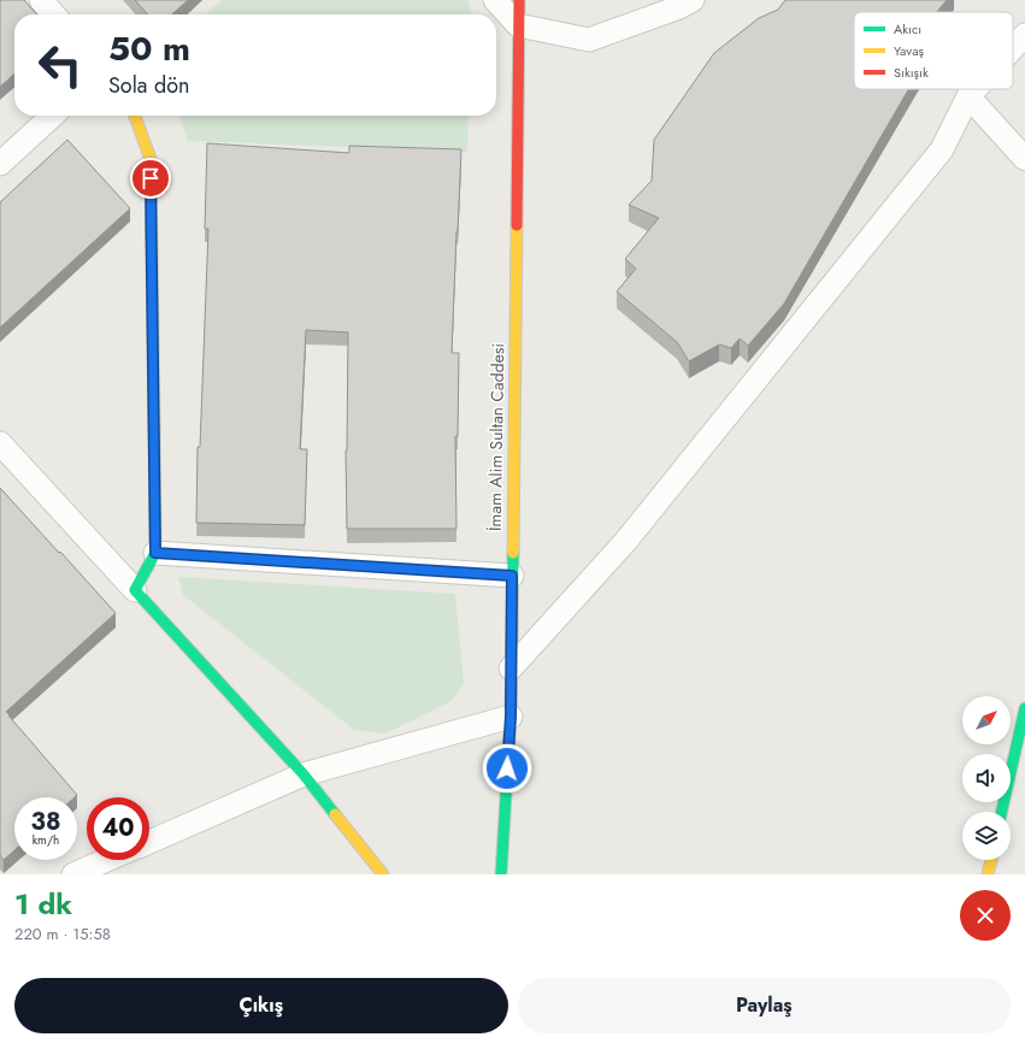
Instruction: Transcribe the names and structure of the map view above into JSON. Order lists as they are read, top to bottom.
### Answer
{
  "streets": {
    "street": ["İmam Alim Sultan Caddesi"]
  },
  "legend": ["Akıcı", "Yavaş", "Sıkışık"],
  "north": "top right",
  "page": {
    "turn": ["50 m", "Sola dön"],
    "speed": "38 km/h",
    "limit": "40",
    "heading": ["1 dk", "220 m · 15:58"],
    "buttons": ["Çıkış", "Paylaş"]
  }
}
